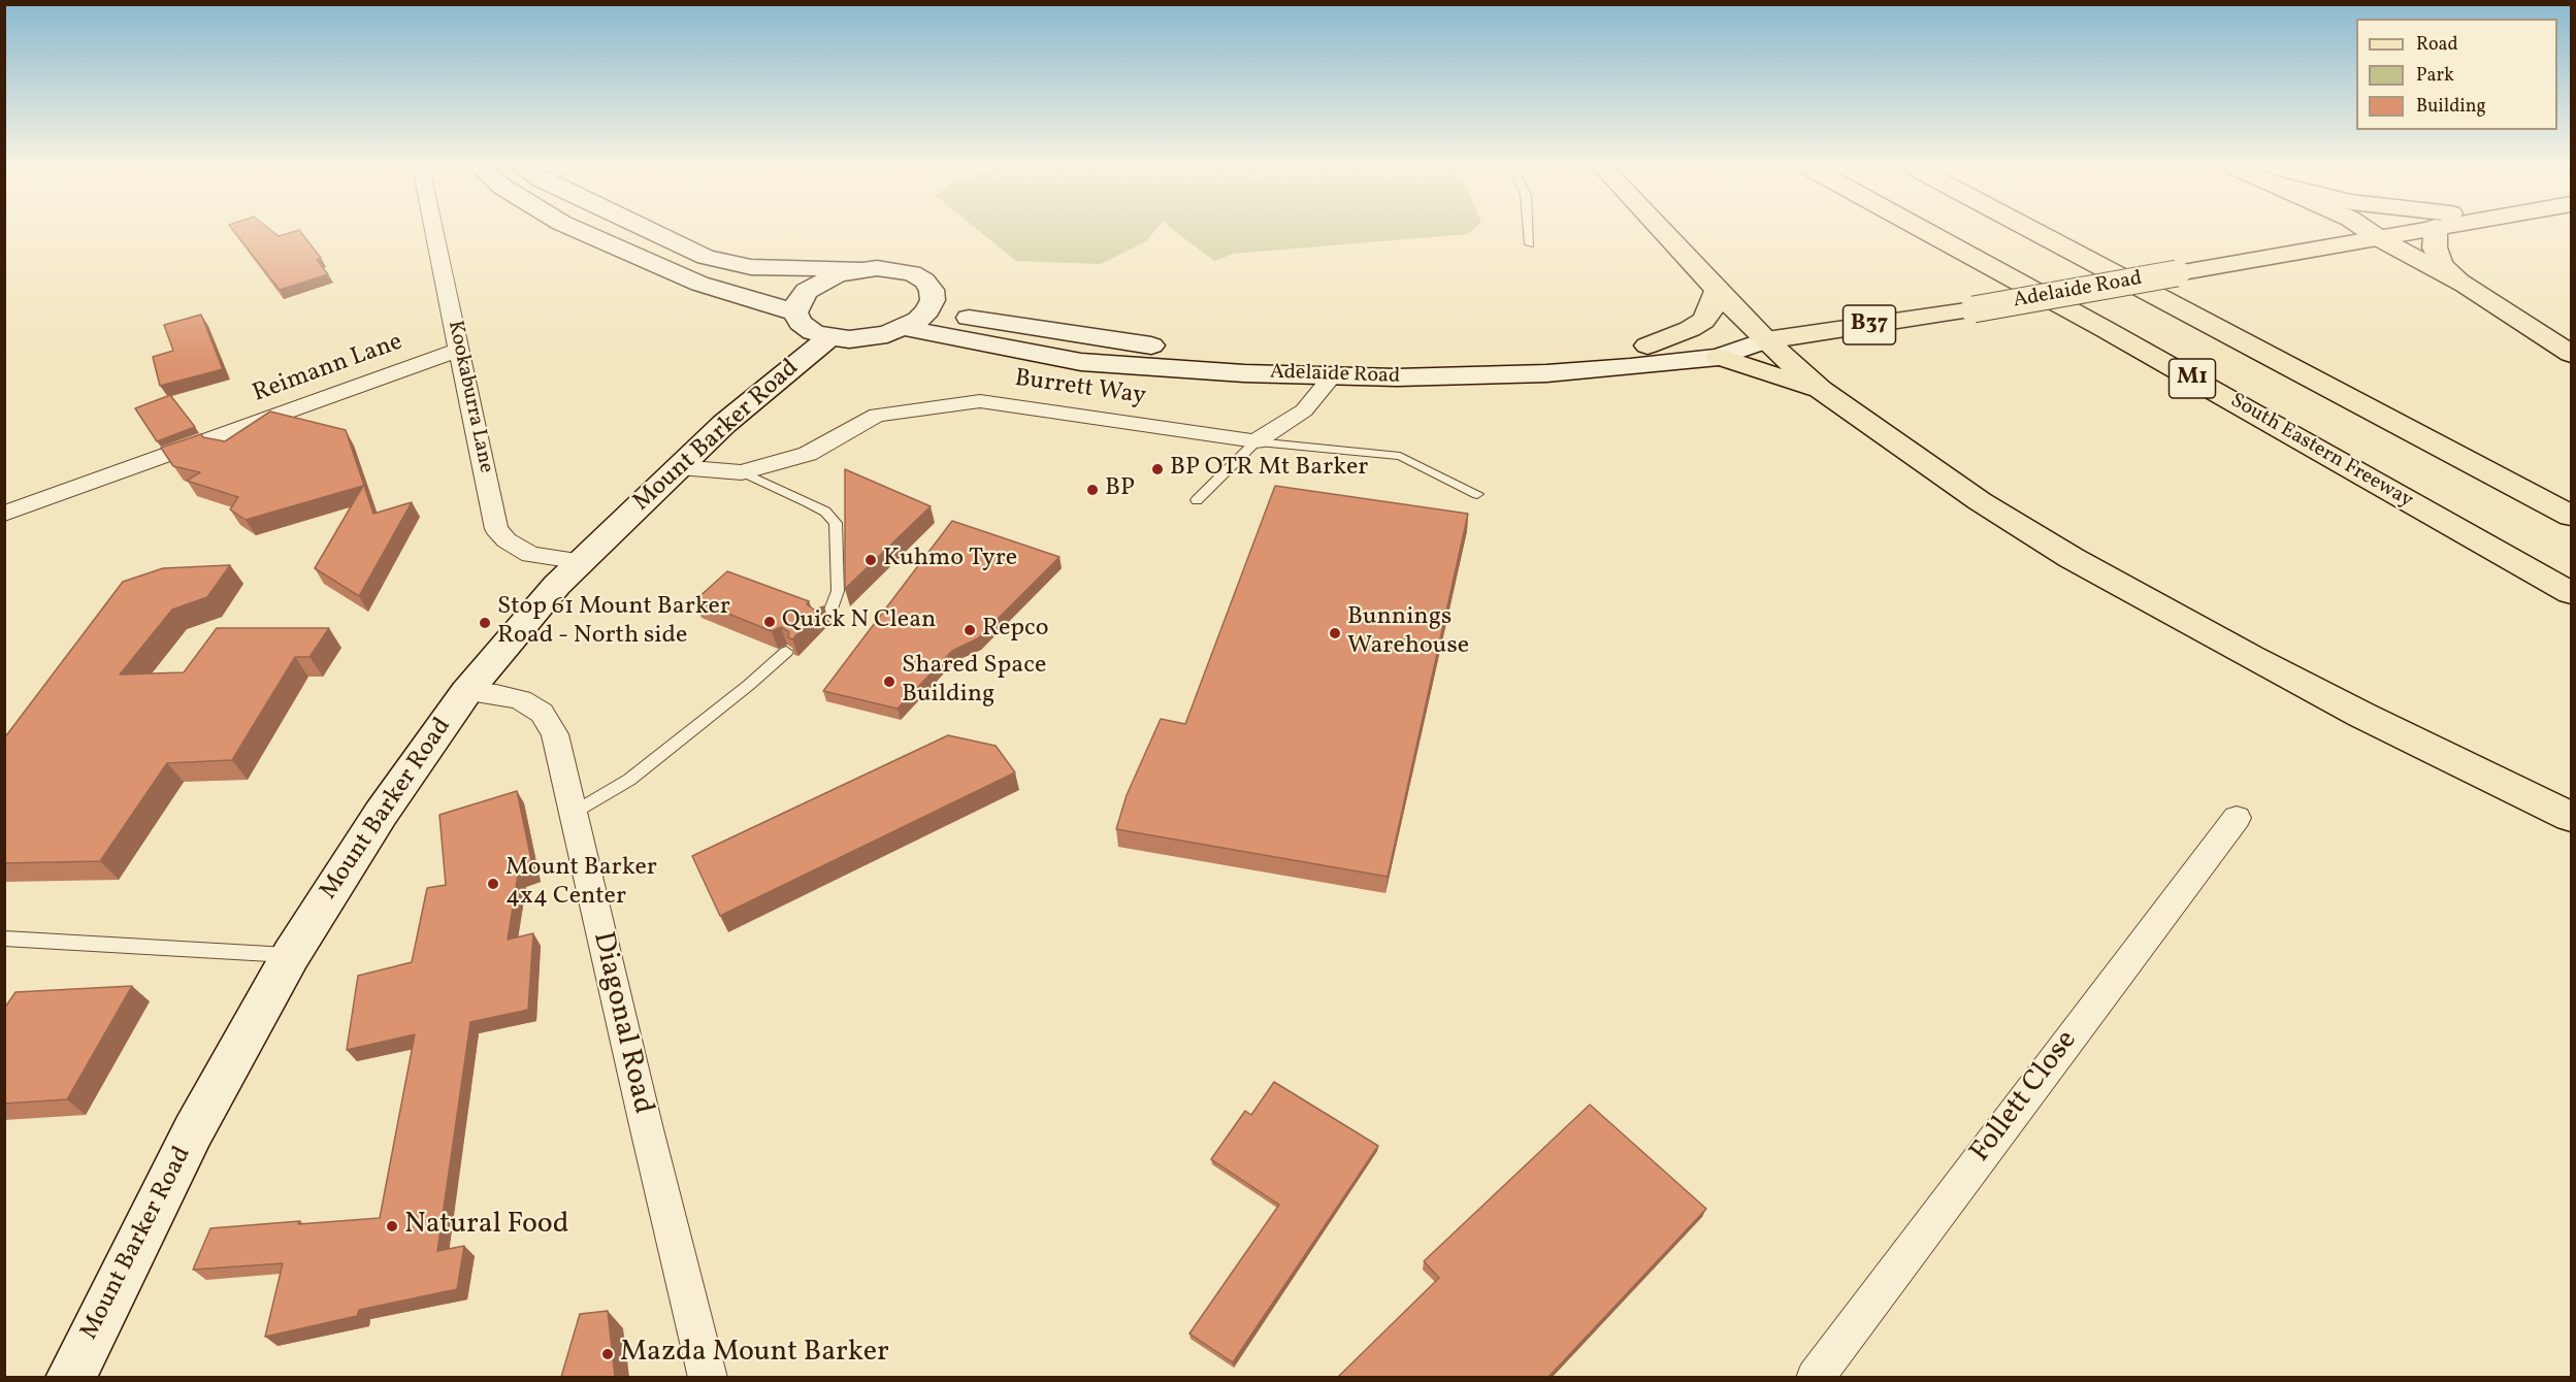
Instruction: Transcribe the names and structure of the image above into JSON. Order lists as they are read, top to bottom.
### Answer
{
  "streets": {
    "main road": [
      "Adelaide Road",
      "B37",
      "M1",
      "Mount Barker Road",
      "South Eastern Freeway"
    ],
    "street": [
      "Reimann Lane",
      "Burrett Way",
      "Kookaburra Lane",
      "Diagonal Road",
      "Follett Close"
    ]
  },
  "crossings": [
    ["Reimann Lane", "Kookaburra Lane"],
    ["Burrett Way", "Mount Barker Road"],
    ["Kookaburra Lane", "Mount Barker Road"],
    ["Mount Barker Road", "Diagonal Road"]
  ],
  "places": [
    "BP OTR Mt Barker",
    "BP",
    "Kuhmo Tyre",
    "Quick N Clean",
    "Stop 61 Mount Barker Road - North side",
    "Repco",
    "Bunnings Warehouse",
    "Shared Space Building",
    "Mount Barker 4x4 Center",
    "Natural Food",
    "Mazda Mount Barker"
  ],
  "legend": ["Road", "Park", "Building"]
}
